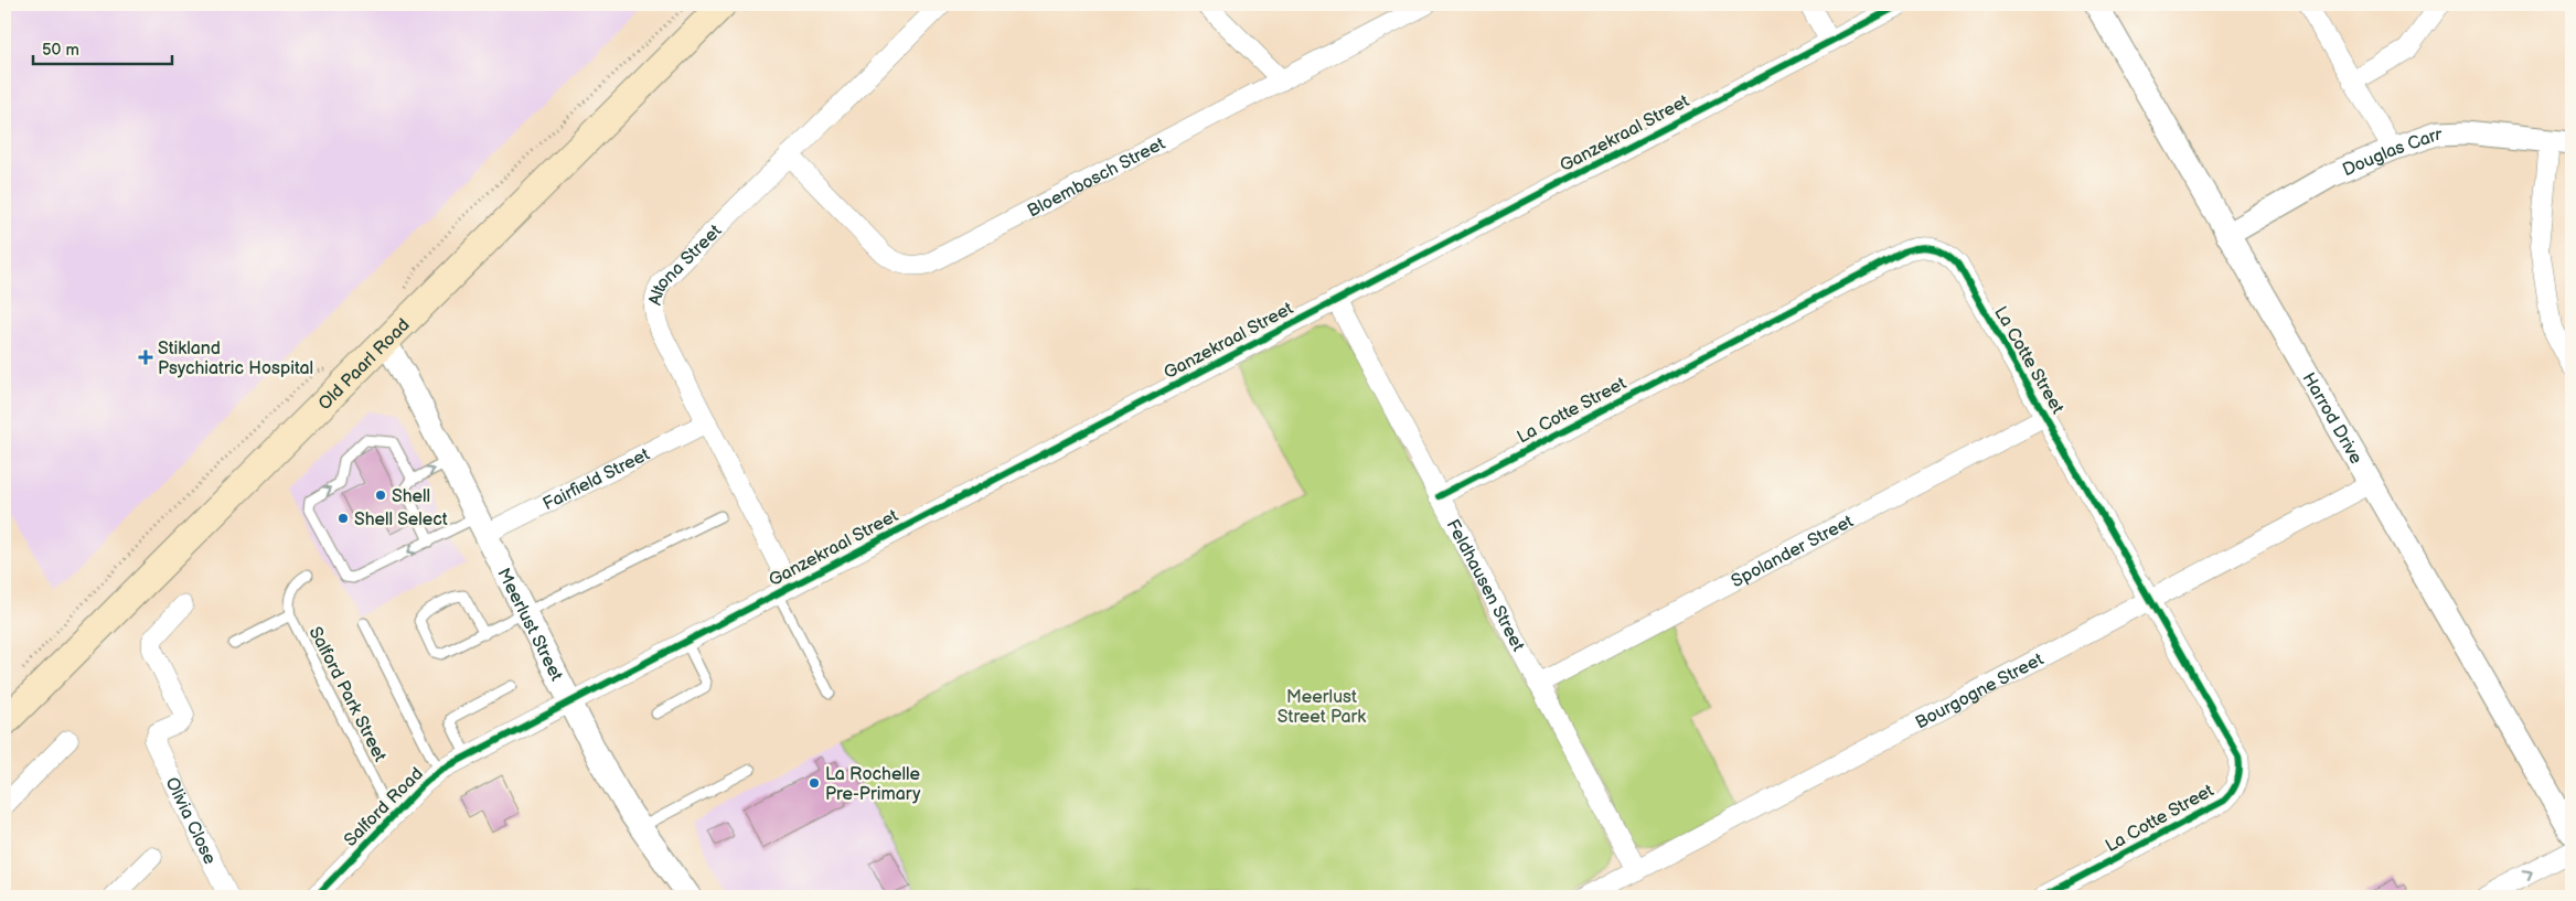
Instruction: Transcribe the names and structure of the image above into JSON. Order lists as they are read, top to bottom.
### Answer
{
  "streets": {
    "main road": ["Old Paarl Road"],
    "street": [
      "Ganzekraal Street",
      "Douglas Carr",
      "Bloembosch Street",
      "Altona Street",
      "La Cotte Street",
      "Harrod Drive",
      "Fairfield Street",
      "Spolander Street",
      "Feldhausen Street",
      "Meerlust Street",
      "Bourgogne Street",
      "Salford Road",
      "Olivia Close"
    ],
    "lane": ["Salford Park Street"]
  },
  "crossings": [
    ["Ganzekraal Street", "Altona Street"],
    ["Ganzekraal Street", "Feldhausen Street"],
    ["Ganzekraal Street", "Meerlust Street"],
    ["Ganzekraal Street", "Salford Road"],
    ["Douglas Carr", "Harrod Drive"],
    ["Bloembosch Street", "Altona Street"],
    ["Altona Street", "Fairfield Street"],
    ["La Cotte Street", "Spolander Street"],
    ["La Cotte Street", "Feldhausen Street"],
    ["La Cotte Street", "Bourgogne Street"],
    ["Old Paarl Road", "Meerlust Street"],
    ["Harrod Drive", "Bourgogne Street"],
    ["Fairfield Street", "Meerlust Street"],
    ["Spolander Street", "Feldhausen Street"],
    ["Feldhausen Street", "Bourgogne Street"],
    ["Meerlust Street", "Salford Road"],
    ["Salford Park Street", "Salford Road"]
  ],
  "parks": ["Meerlust Street Park"],
  "places": {
    "health": ["Stikland Psychiatric Hospital"],
    "other": ["Shell", "Shell Select", "La Rochelle Pre-Primary"]
  },
  "scale_bar": "50 m"
}
